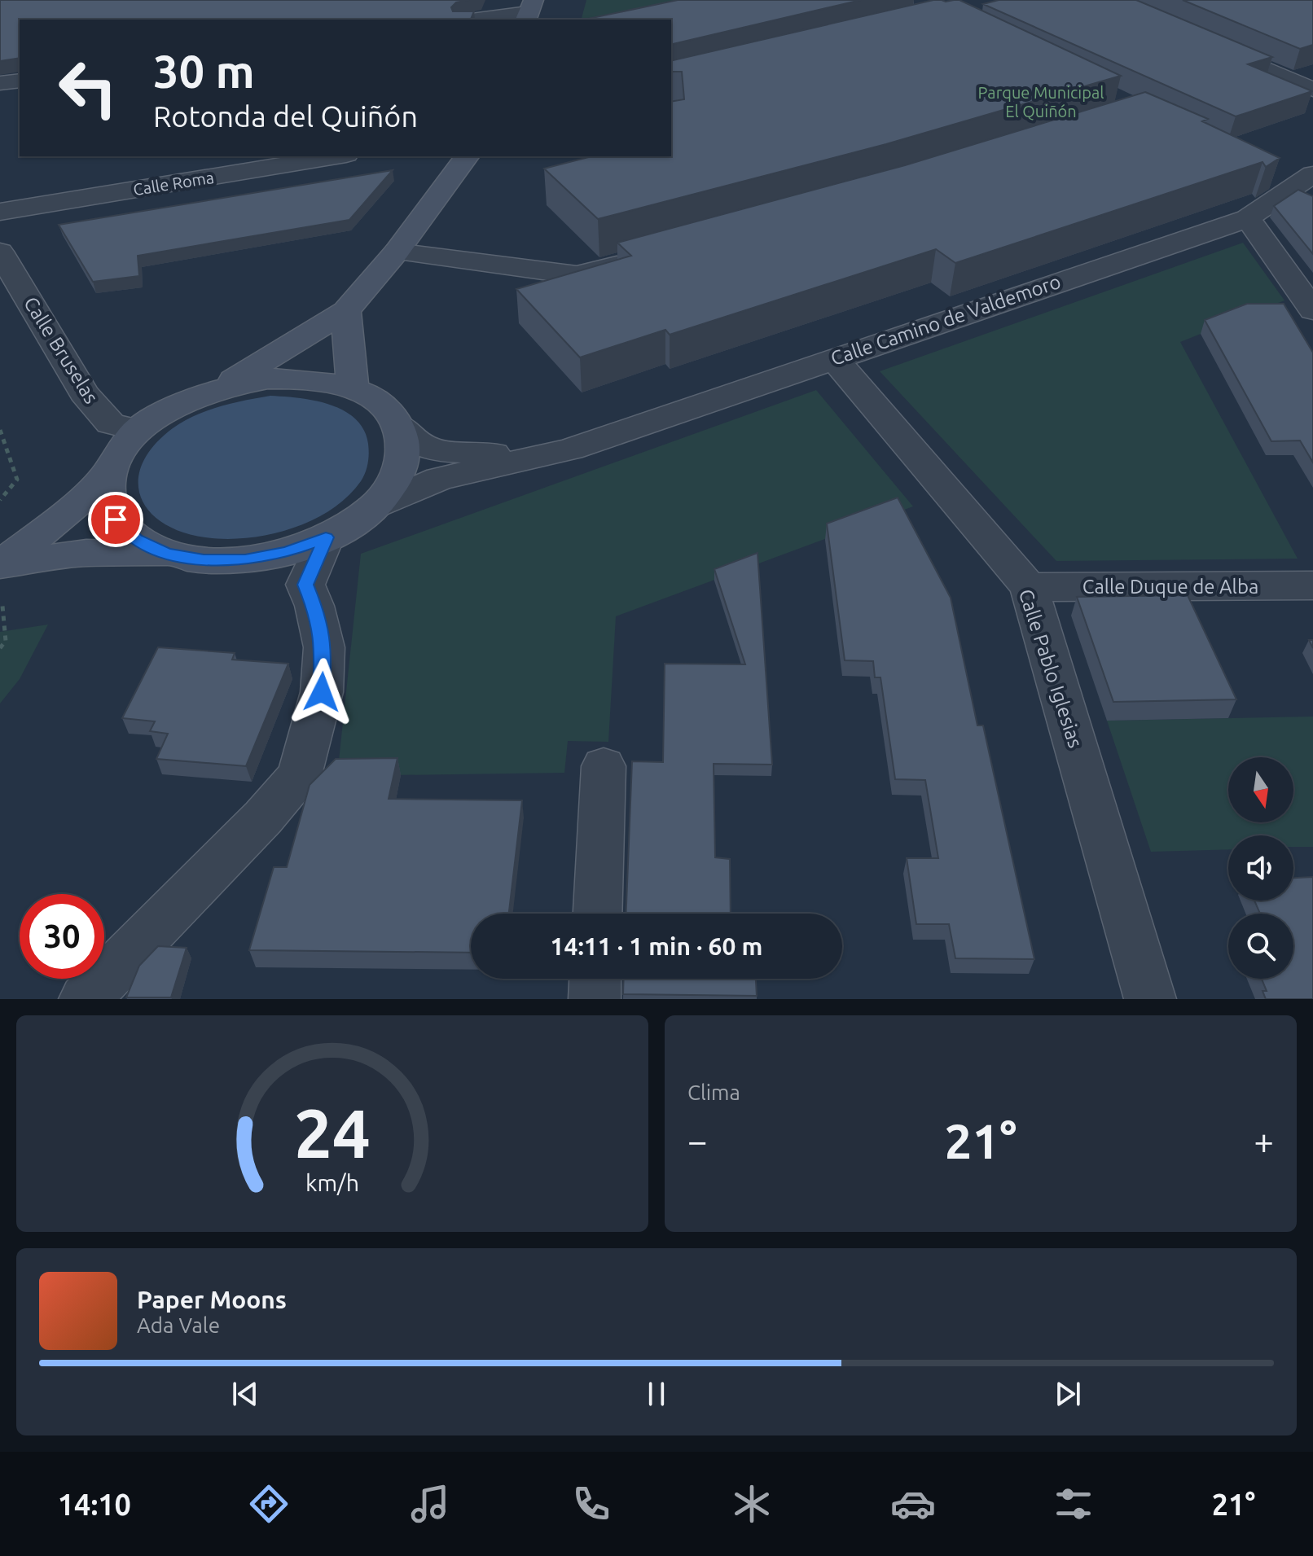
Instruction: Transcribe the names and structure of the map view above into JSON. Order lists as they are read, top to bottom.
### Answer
{
  "streets": {
    "street": [
      "Calle Roma",
      "Calle Camino de Valdemoro",
      "Calle Bruselas",
      "Calle Duque de Alba",
      "Calle Pablo Iglesias"
    ]
  },
  "crossings": [
    ["Calle Camino de Valdemoro", "Calle Pablo Iglesias"],
    ["Calle Duque de Alba", "Calle Pablo Iglesias"]
  ],
  "parks": ["Parque Municipal El Quiñón"],
  "north": "bottom",
  "page": {
    "turn": ["30 m", "Rotonda del Quiñón"],
    "limit": "30",
    "trip": "14:11 · 1 min · 60 m",
    "tile": "Clima",
    "heat": ["−", "21°", "+"],
    "song": ["Paper Moons", "Ada Vale"],
    "tabs": ["14:10", "21°"],
    "gauge": ["24", "km/h"]
  }
}
